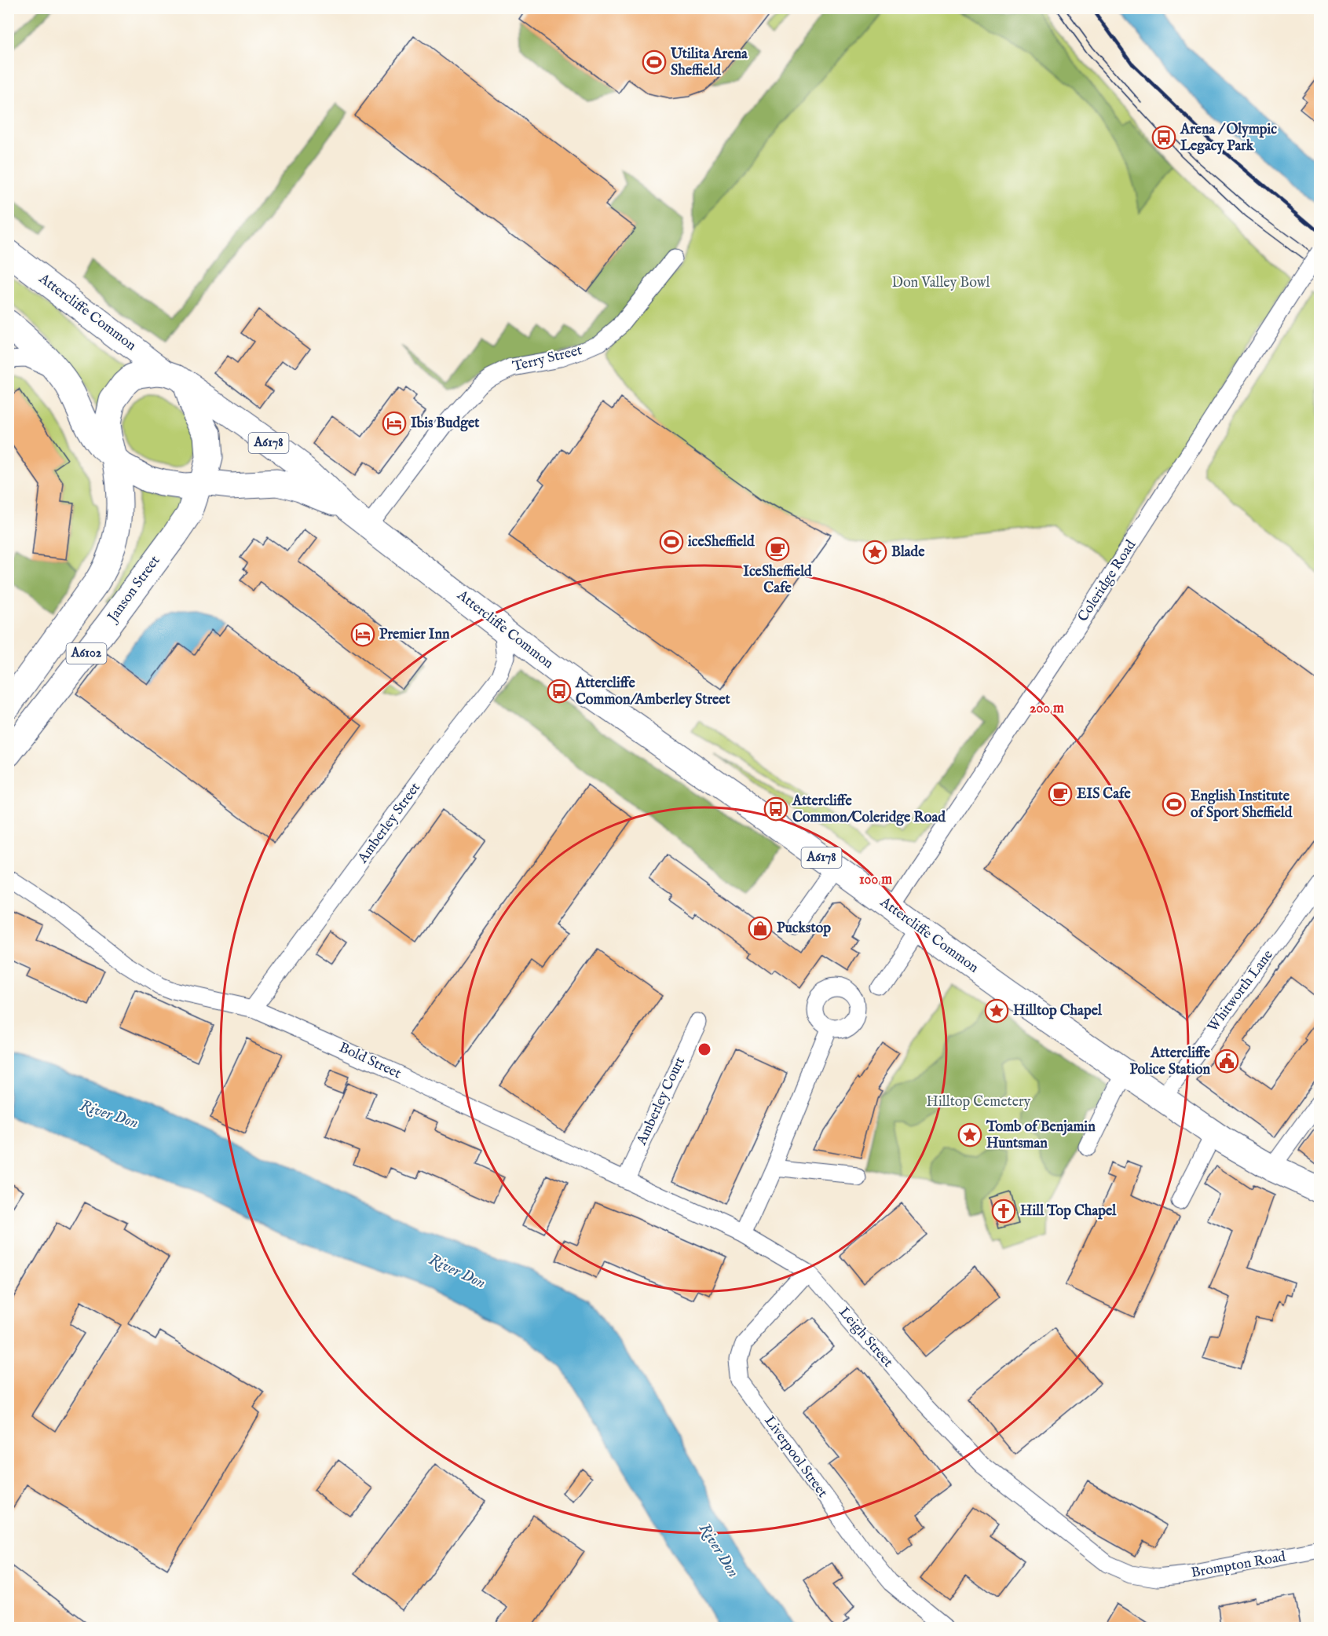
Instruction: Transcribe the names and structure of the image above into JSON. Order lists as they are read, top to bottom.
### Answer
{
  "streets": {
    "main road": [
      "Attercliffe Common",
      "A6178",
      "Janson Street",
      "A6102"
    ],
    "street": [
      "Terry Street",
      "Coleridge Road",
      "Amberley Street",
      "Whitworth Lane",
      "Bold Street",
      "Amberley Court",
      "Leigh Street",
      "Liverpool Street",
      "Brompton Road"
    ]
  },
  "crossings": [
    ["Attercliffe Common", "Terry Street"],
    ["Attercliffe Common", "A6178"],
    ["Attercliffe Common", "Coleridge Road"],
    ["Attercliffe Common", "Janson Street"],
    ["Attercliffe Common", "A6102"],
    ["Attercliffe Common", "Amberley Street"],
    ["Attercliffe Common", "Whitworth Lane"],
    ["A6178", "Janson Street"],
    ["A6178", "A6102"],
    ["Janson Street", "A6102"],
    ["Amberley Street", "Bold Street"],
    ["Bold Street", "Amberley Court"],
    ["Bold Street", "Leigh Street"],
    ["Leigh Street", "Liverpool Street"],
    ["Leigh Street", "Brompton Road"]
  ],
  "water": ["River Don"],
  "parks": ["Don Valley Bowl", "Hilltop Cemetery"],
  "places": {
    "sports": ["Utilita Arena Sheffield", "iceSheffield", "English Institute of Sport Sheffield"],
    "bus stop": ["Arena / Olympic Legacy Park", "Attercliffe Common/Amberley Street", "Attercliffe Common/Coleridge Road"],
    "hotel": ["Ibis Budget", "Premier Inn"],
    "cafe": ["IceSheffield Cafe", "EIS Cafe"],
    "place": ["Blade", "Hilltop Chapel", "Tomb of Benjamin Huntsman"],
    "shop": ["Puckstop"],
    "public building": ["Attercliffe Police Station"],
    "church": ["Hill Top Chapel"]
  },
  "rings": ["200 m", "100 m"]
}
